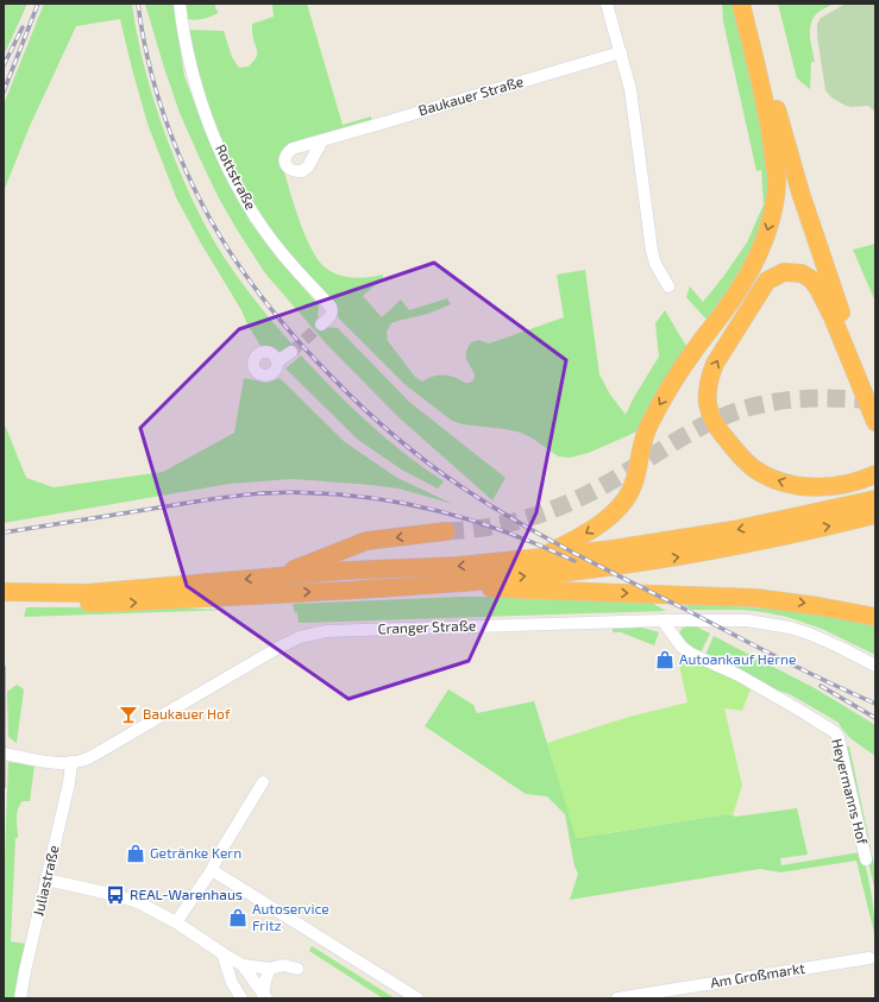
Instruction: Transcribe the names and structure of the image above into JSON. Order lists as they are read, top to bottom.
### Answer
{
  "streets": {
    "street": [
      "Baukauer Straße",
      "Rottstraße",
      "Cranger Straße",
      "Heyermanns Hof",
      "Juliastraße",
      "Am Großmarkt"
    ]
  },
  "crossings": [
    ["Cranger Straße", "Heyermanns Hof"],
    ["Cranger Straße", "Juliastraße"]
  ],
  "places": {
    "shop": ["Autoankauf Herne", "Getränke Kern", "Autoservice Fritz"],
    "bar": ["Baukauer Hof"],
    "bus stop": ["REAL-Warenhaus"]
  }
}
